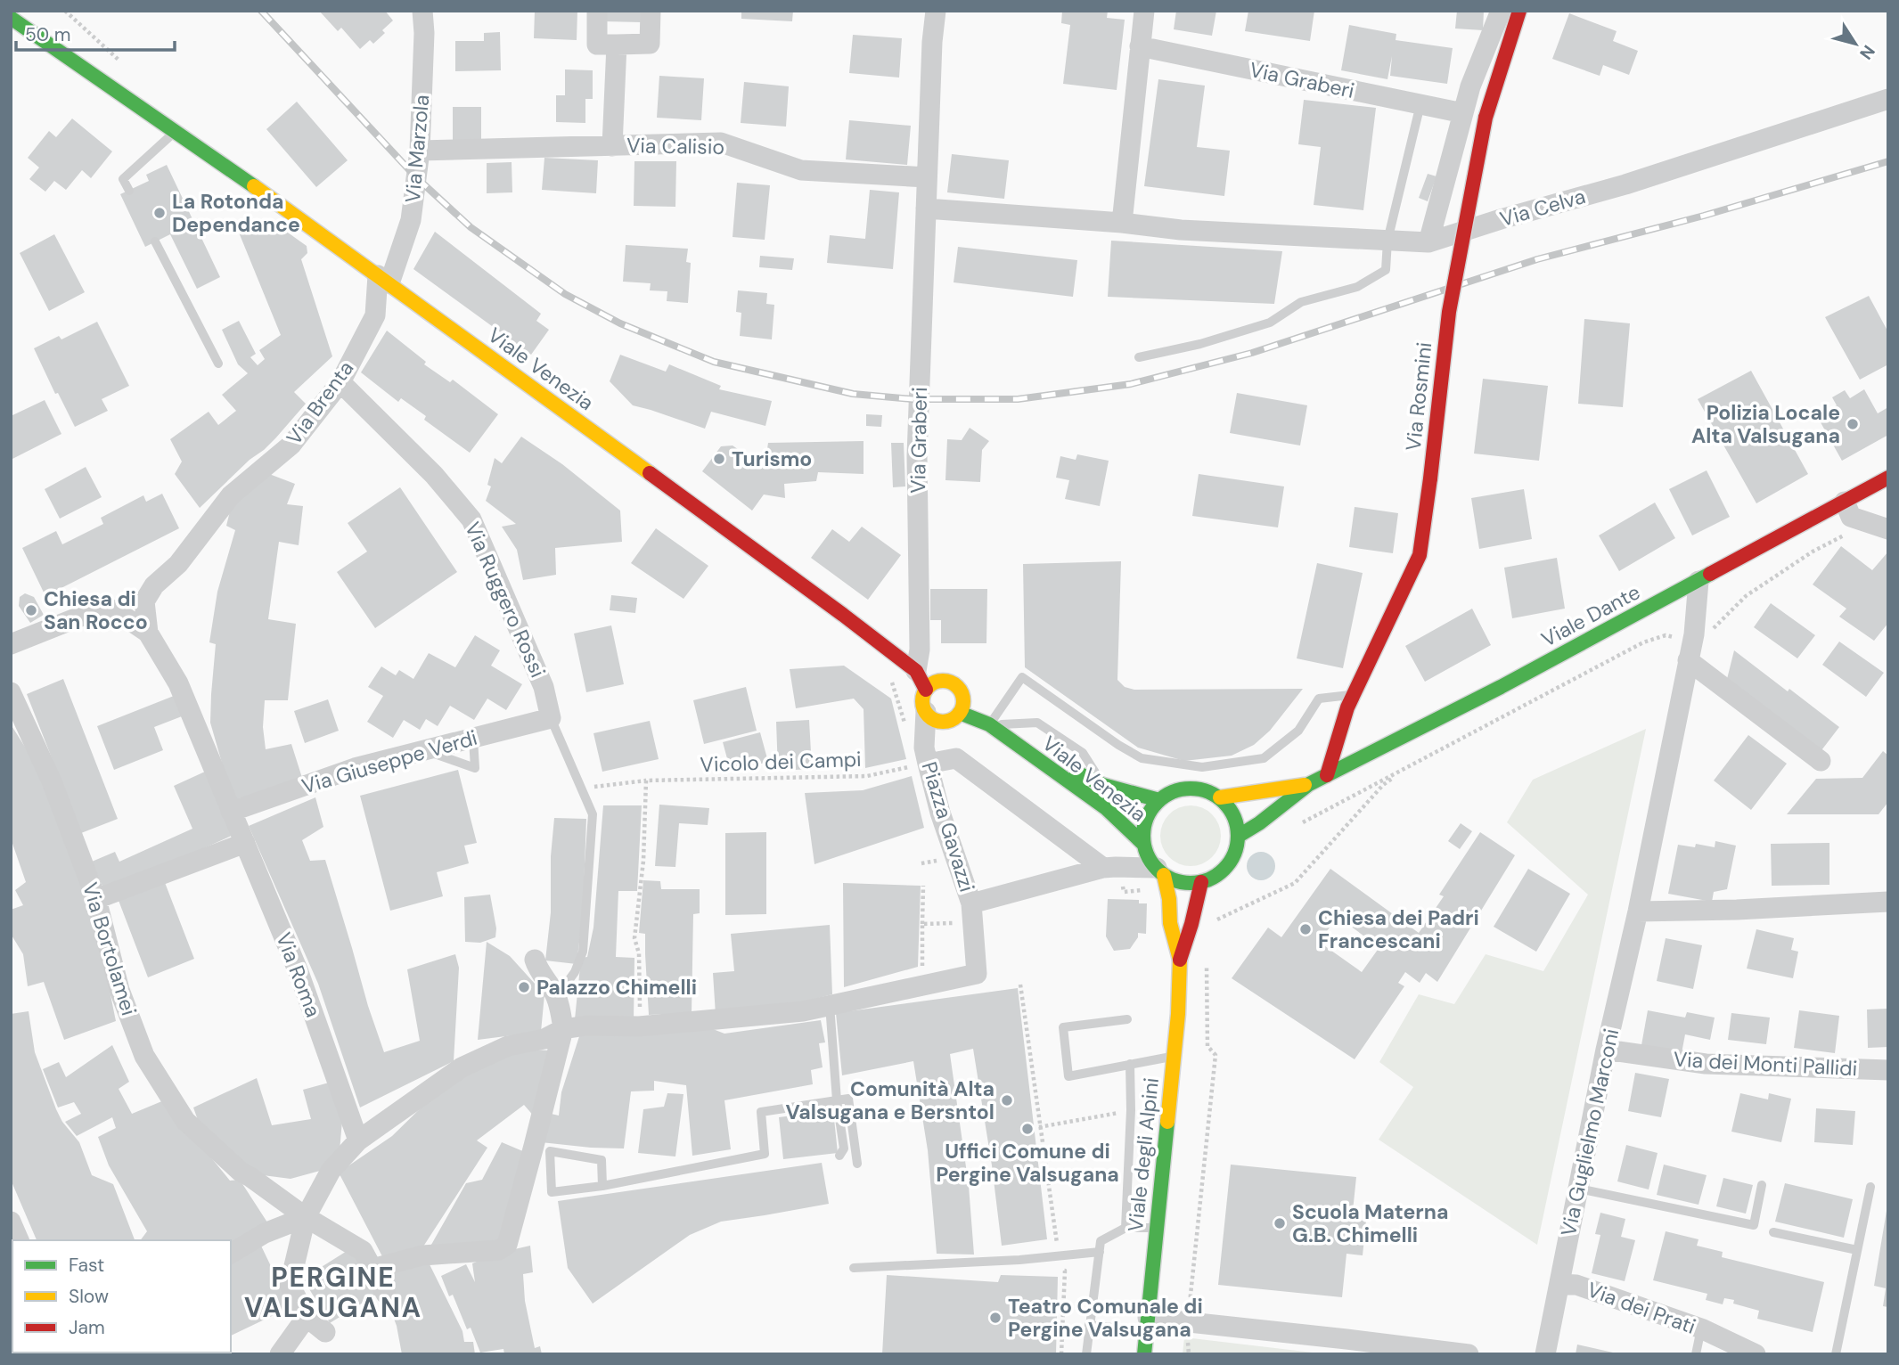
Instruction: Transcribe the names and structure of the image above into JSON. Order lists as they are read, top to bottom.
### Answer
{
  "streets": {
    "main road": [
      "Viale Venezia",
      "Via Rosmini",
      "Viale Dante",
      "Viale degli Alpini"
    ],
    "street": [
      "Via Graberi",
      "Via Calisio",
      "Via Marzola",
      "Via Celva",
      "Via Brenta",
      "Via Ruggero Rossi",
      "Via Giuseppe Verdi",
      "Piazza Gavazzi",
      "Via Bortolamei",
      "Via Roma",
      "Via dei Monti Pallidi",
      "Via Guglielmo Marconi",
      "Via dei Prati"
    ],
    "path": ["Vicolo dei Campi"]
  },
  "crossings": [
    ["Via Graberi", "Via Calisio"],
    ["Via Graberi", "Viale Venezia"],
    ["Via Calisio", "Via Marzola"],
    ["Via Marzola", "Viale Venezia"],
    ["Via Marzola", "Via Brenta"],
    ["Viale Venezia", "Via Brenta"],
    ["Viale Venezia", "Viale Dante"],
    ["Viale Venezia", "Piazza Gavazzi"],
    ["Via Rosmini", "Viale Dante"],
    ["Via Brenta", "Via Ruggero Rossi"],
    ["Via Brenta", "Via Roma"],
    ["Via Ruggero Rossi", "Via Giuseppe Verdi"],
    ["Viale Dante", "Piazza Gavazzi"],
    ["Viale Dante", "Via Guglielmo Marconi"],
    ["Via Giuseppe Verdi", "Via Roma"],
    ["Vicolo dei Campi", "Piazza Gavazzi"],
    ["Via dei Monti Pallidi", "Via Guglielmo Marconi"],
    ["Via Guglielmo Marconi", "Via dei Prati"]
  ],
  "districts": ["PERGINE VALSUGANA"],
  "places": [
    "La Rotonda Dependance",
    "Polizia Locale Alta Valsugana",
    "Turismo",
    "Chiesa di San Rocco",
    "Chiesa dei Padri Francescani",
    "Palazzo Chimelli",
    "Comunità Alta Valsugana e Bersntol",
    "Uffici Comune di Pergine Valsugana",
    "Scuola Materna G.B. Chimelli",
    "Teatro Comunale di Pergine Valsugana"
  ],
  "legend": ["Fast", "Slow", "Jam"],
  "scale_bar": "50 m",
  "north": "bottom right"
}
